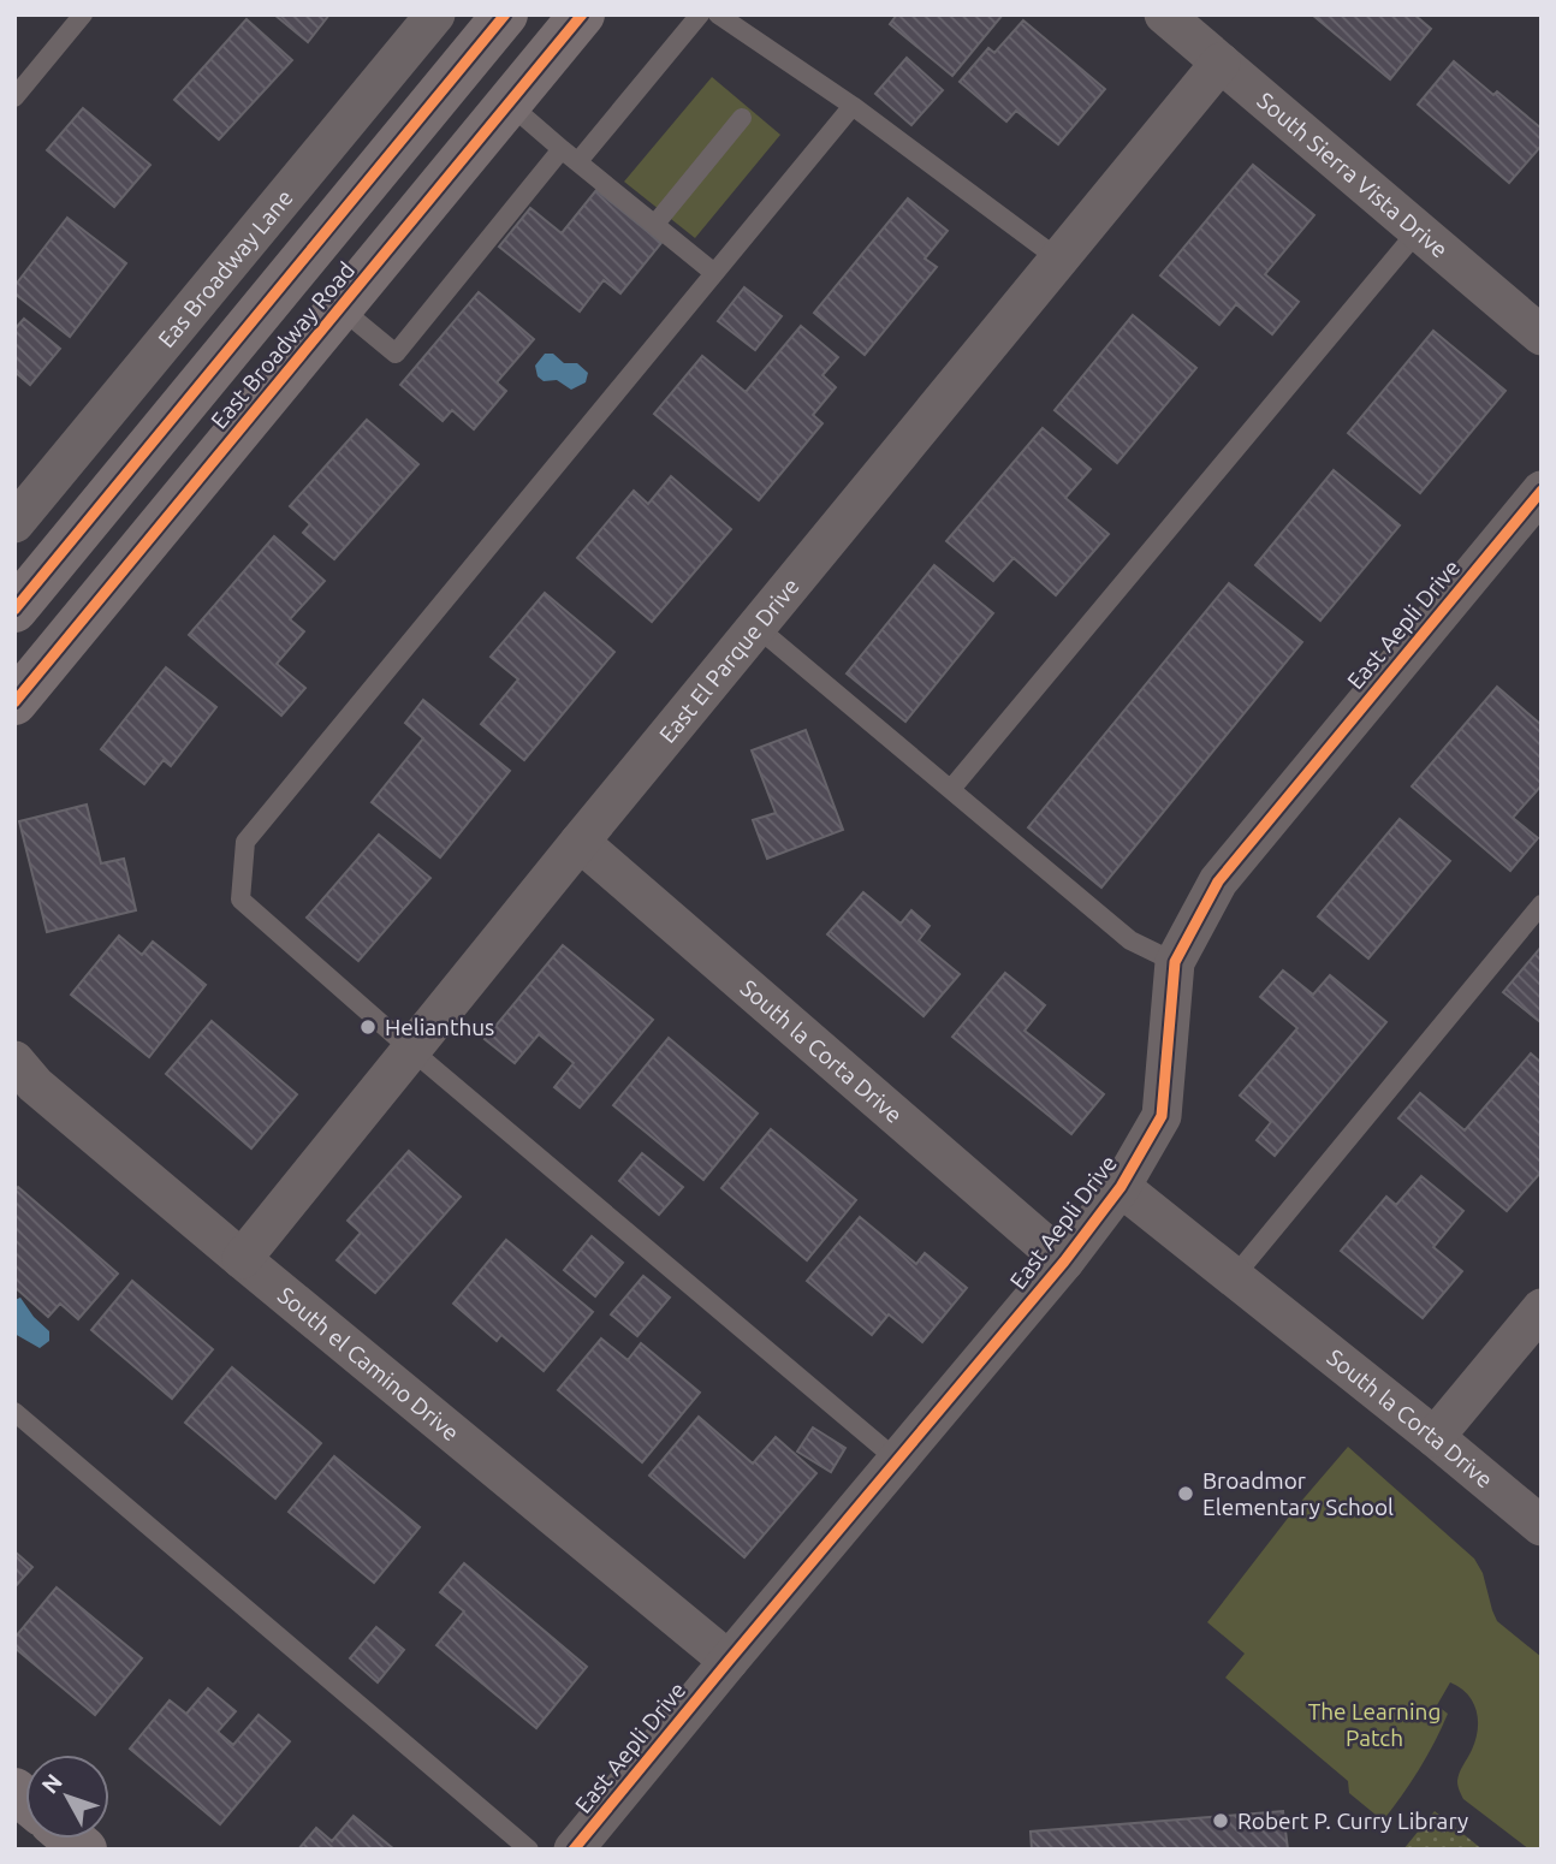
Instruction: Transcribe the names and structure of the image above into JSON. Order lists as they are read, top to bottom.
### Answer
{
  "streets": {
    "main road": ["East Broadway Road"],
    "street": [
      "South Sierra Vista Drive",
      "Eas Broadway Lane",
      "East Aepli Drive",
      "East El Parque Drive",
      "South la Corta Drive",
      "South el Camino Drive"
    ]
  },
  "crossings": [
    ["South Sierra Vista Drive", "East El Parque Drive"],
    ["East Aepli Drive", "South la Corta Drive"],
    ["East Aepli Drive", "South el Camino Drive"],
    ["East El Parque Drive", "South la Corta Drive"],
    ["East El Parque Drive", "South el Camino Drive"]
  ],
  "parks": ["The Learning Patch"],
  "places": ["Helianthus", "Broadmor Elementary School", "Robert P. Curry Library"],
  "north": "top left"
}
